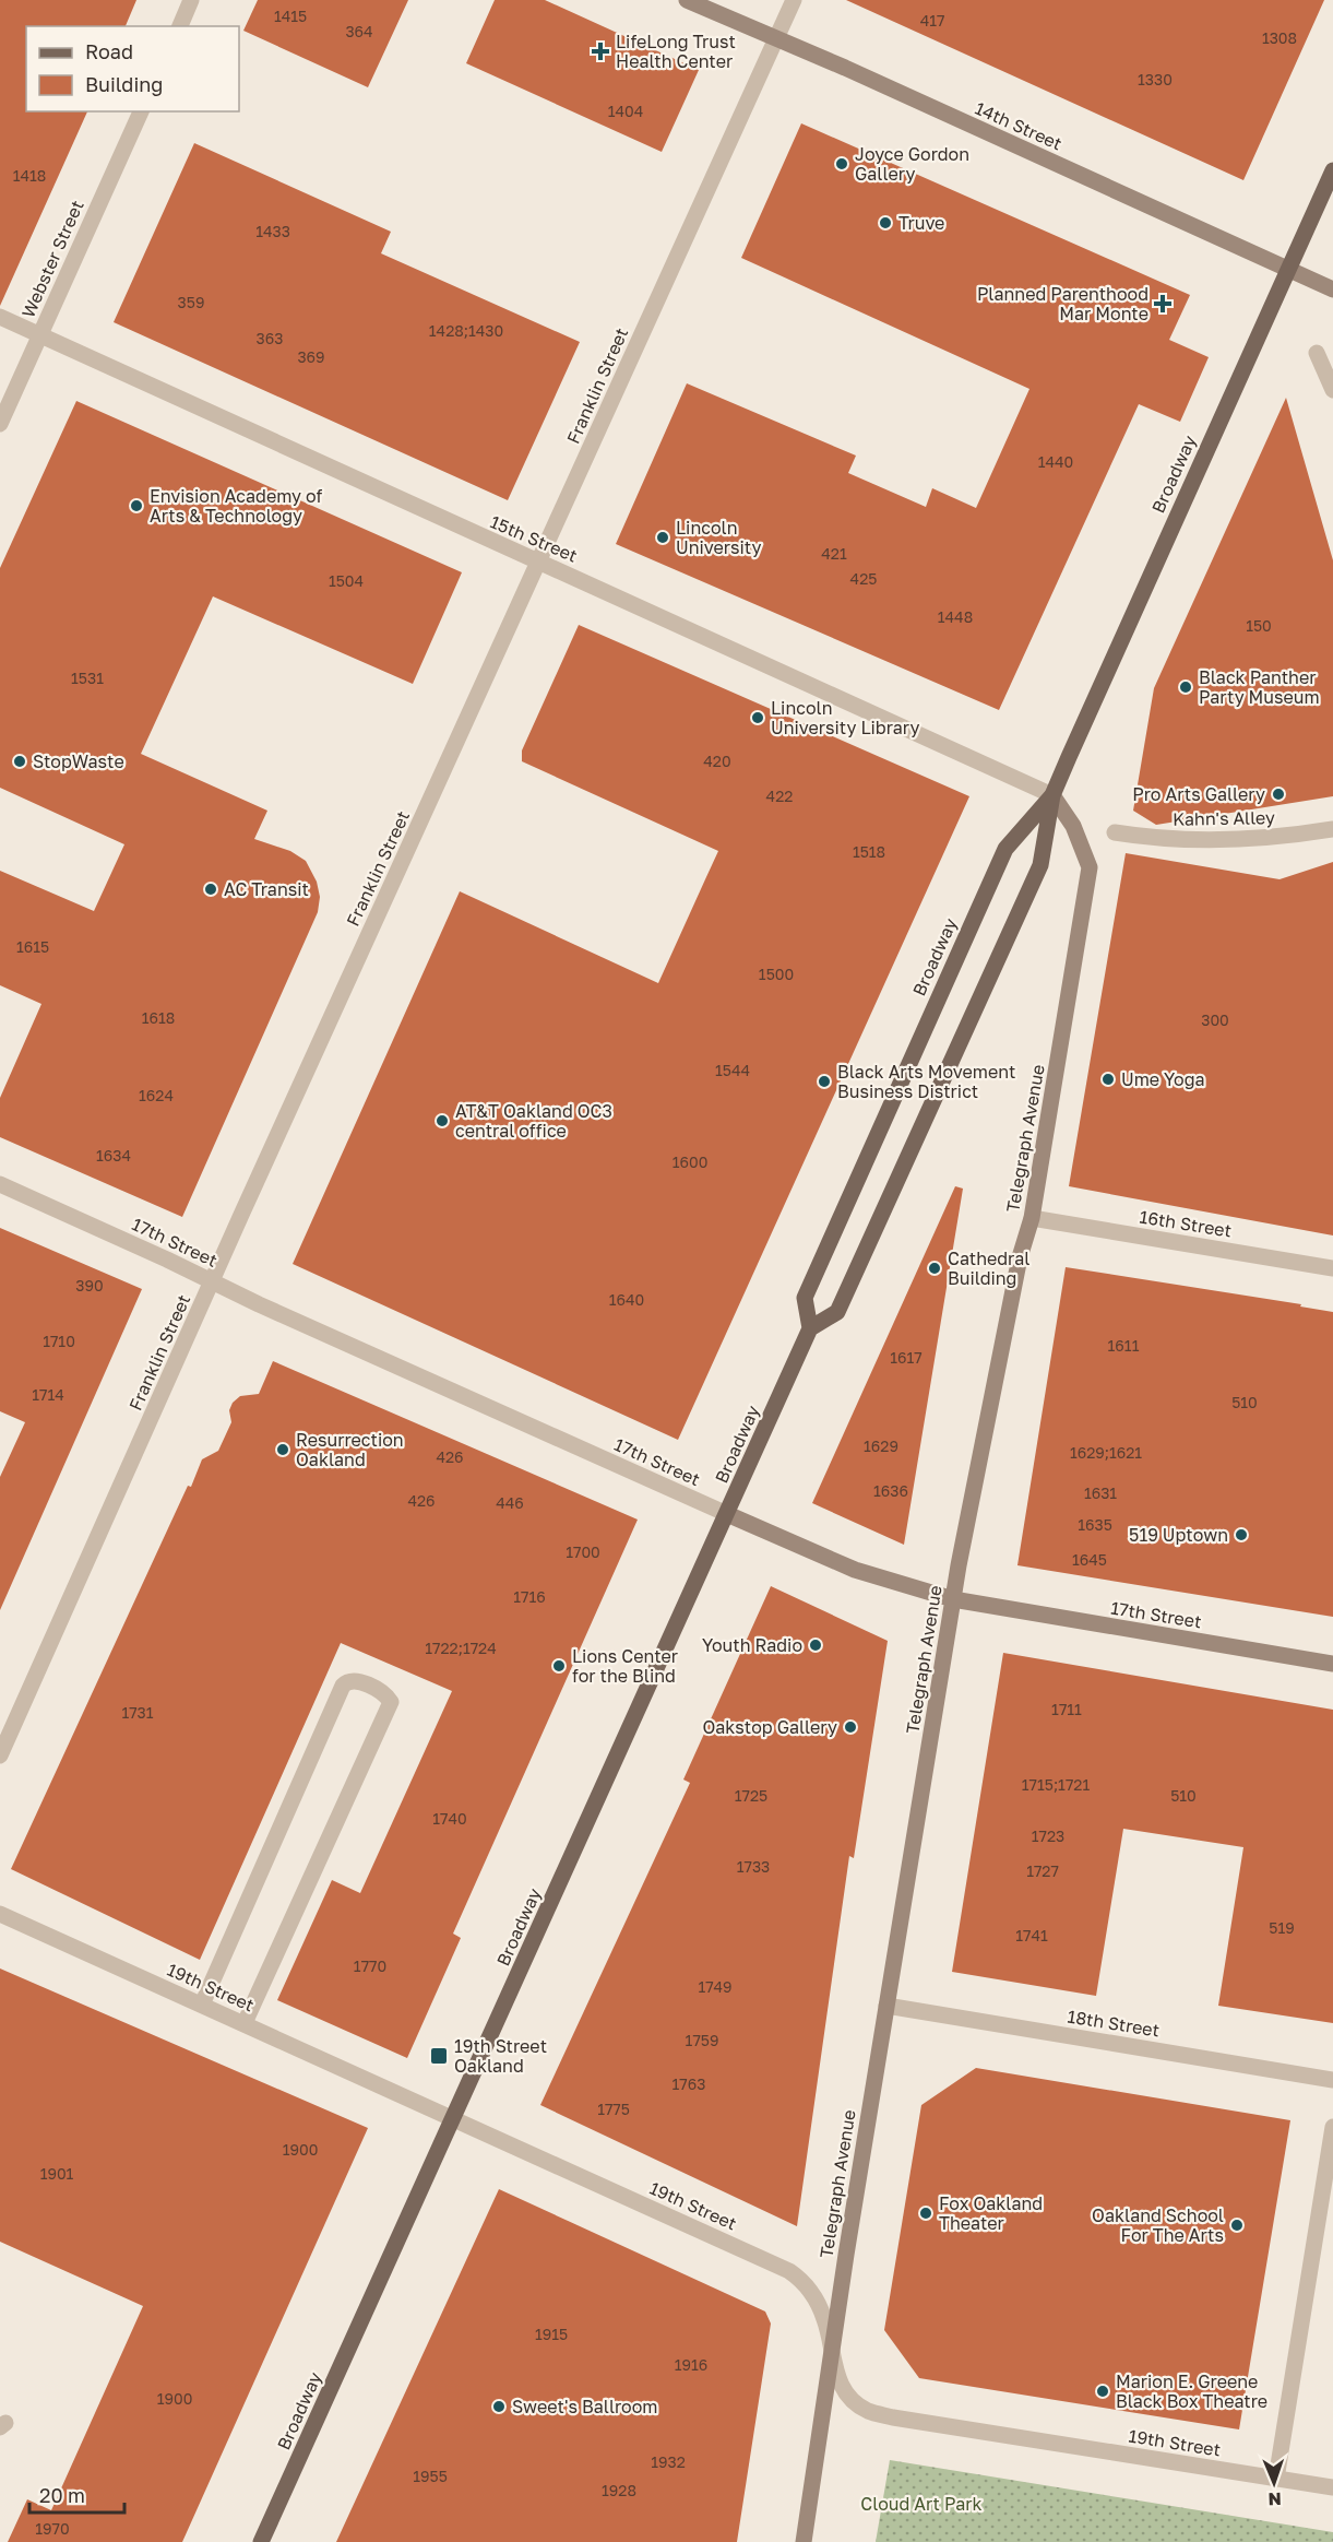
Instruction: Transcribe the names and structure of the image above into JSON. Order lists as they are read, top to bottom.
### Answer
{
  "streets": {
    "main road": [
      "14th Street",
      "Broadway",
      "Telegraph Avenue",
      "17th Street"
    ],
    "street": [
      "Webster Street",
      "Franklin Street",
      "15th Street",
      "Kahn's Alley",
      "16th Street",
      "19th Street",
      "18th Street"
    ]
  },
  "crossings": [
    ["14th Street", "Franklin Street"],
    ["14th Street", "Broadway"],
    ["Webster Street", "15th Street"],
    ["Franklin Street", "15th Street"],
    ["Franklin Street", "17th Street"],
    ["Broadway", "15th Street"],
    ["Broadway", "Telegraph Avenue"],
    ["Broadway", "17th Street"],
    ["Broadway", "19th Street"],
    ["15th Street", "Telegraph Avenue"],
    ["Telegraph Avenue", "16th Street"],
    ["Telegraph Avenue", "17th Street"],
    ["Telegraph Avenue", "19th Street"],
    ["Telegraph Avenue", "18th Street"]
  ],
  "parks": ["Cloud Art Park"],
  "places": {
    "health": ["LifeLong Trust Health Center", "Planned Parenthood Mar Monte"],
    "other": [
      "Joyce Gordon Gallery",
      "Truve",
      "Envision Academy of Arts & Technology",
      "Lincoln University",
      "Black Panther Party Museum",
      "Lincoln University Library",
      "StopWaste",
      "Pro Arts Gallery",
      "AC Transit",
      "Ume Yoga",
      "Black Arts Movement Business District",
      "AT&T Oakland OC3 central office",
      "Cathedral Building",
      "Resurrection Oakland",
      "519 Uptown",
      "Youth Radio",
      "Lions Center for the Blind",
      "Oakstop Gallery",
      "Fox Oakland Theater",
      "Oakland School For The Arts",
      "Marion E. Greene Black Box Theatre",
      "Sweet's Ballroom"
    ],
    "transit": ["19th Street Oakland"]
  },
  "house_numbers": [
    "1415",
    "417",
    "364",
    "1308",
    "1330",
    "1404",
    "1418",
    "1433",
    "359",
    "1428;1430",
    "363",
    "369",
    "1440",
    "421",
    "425",
    "1504",
    "1448",
    "150",
    "1531",
    "420",
    "422",
    "1518",
    "1615",
    "1500",
    "1618",
    "300",
    "1544",
    "1624",
    "1634",
    "1600",
    "390",
    "1640",
    "1710",
    "1611",
    "1617",
    "1714",
    "510",
    "1629",
    "1629;1621",
    "426",
    "1636",
    "1631",
    "426",
    "446",
    "1635",
    "1700",
    "1645",
    "1716",
    "1722;1724",
    "1711",
    "1731",
    "1715;1721",
    "1725",
    "510",
    "1740",
    "1723",
    "1733",
    "1727",
    "519",
    "1741",
    "1770",
    "1749",
    "1759",
    "1763",
    "1775",
    "1900",
    "1901",
    "1915",
    "1916",
    "1900",
    "1932",
    "1955",
    "1928",
    "1970"
  ],
  "legend": ["Road", "Building"],
  "scale_bar": "20 m",
  "north": "bottom"
}
